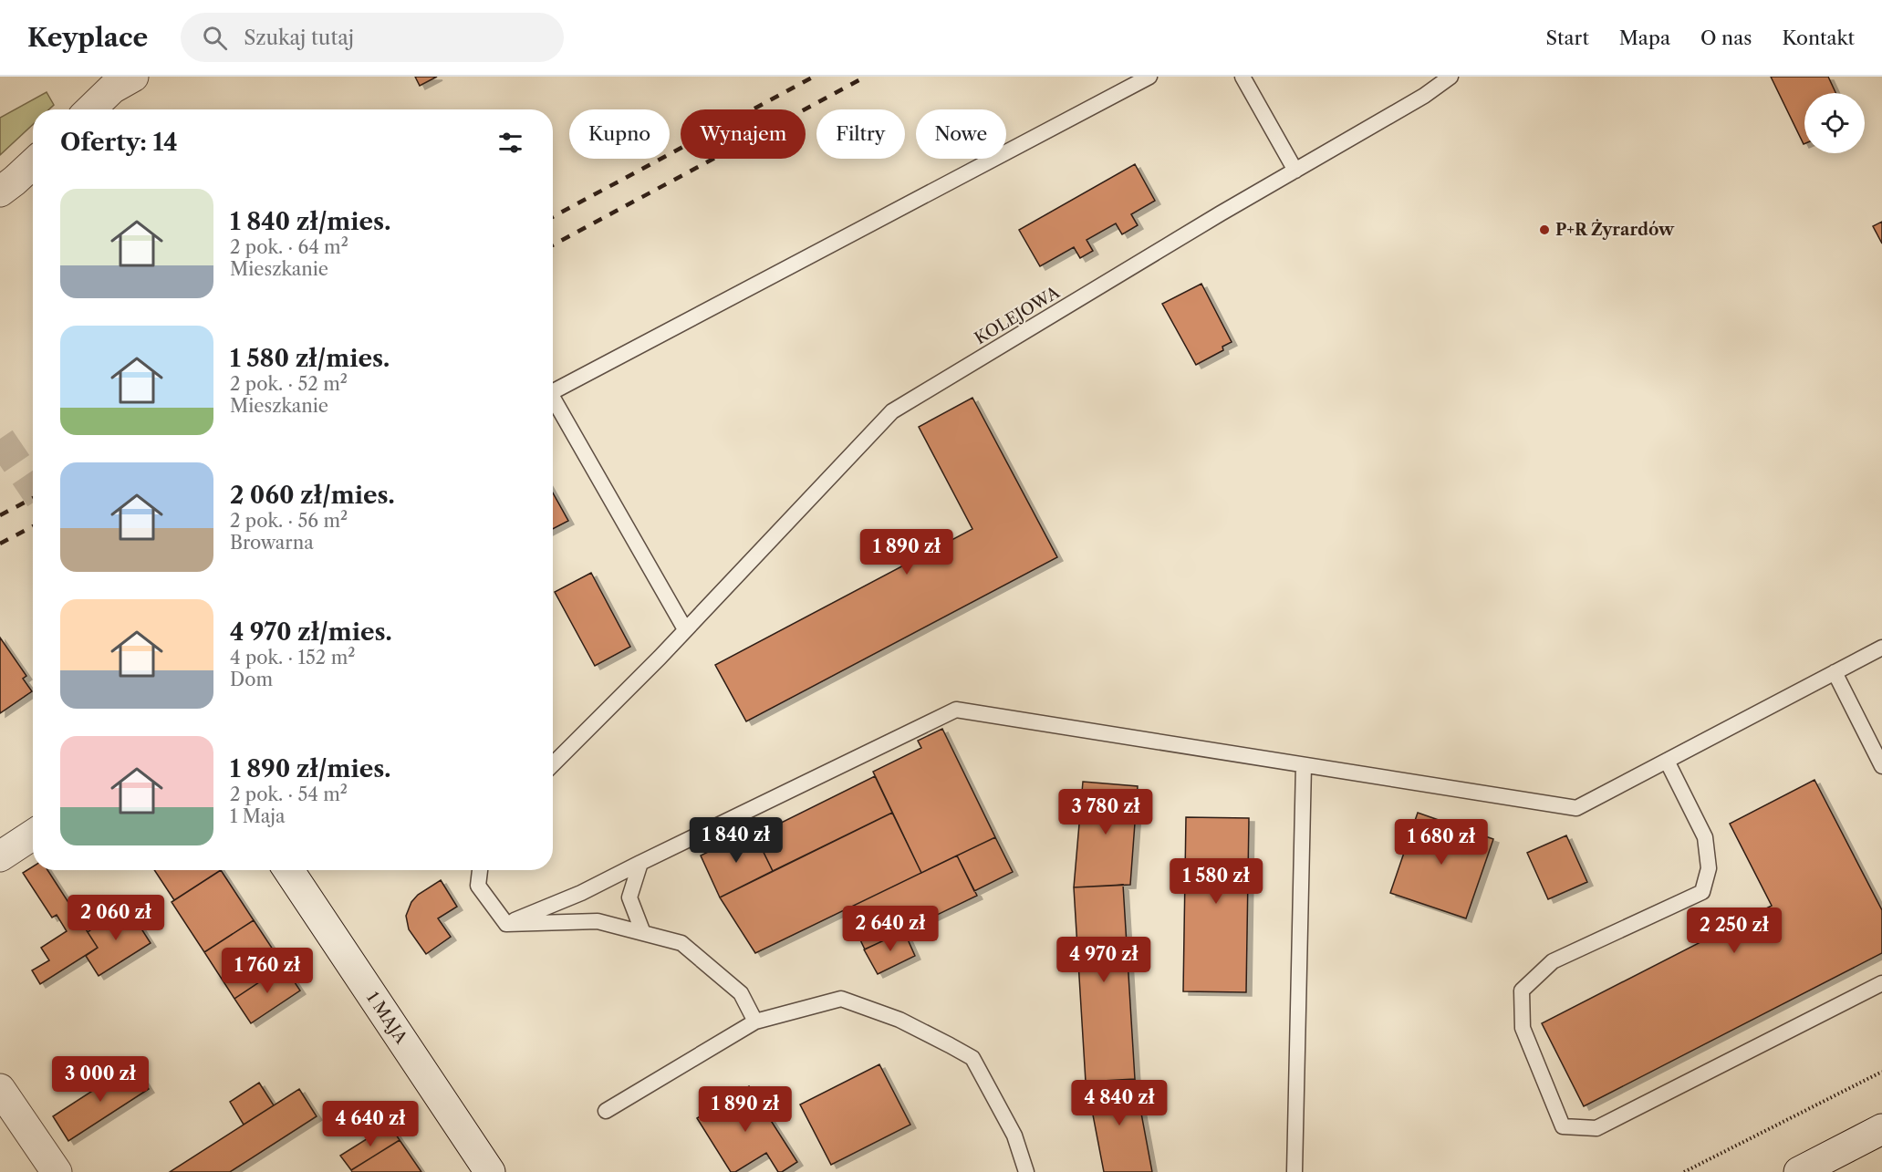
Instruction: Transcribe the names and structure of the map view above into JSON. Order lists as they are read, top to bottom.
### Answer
{
  "streets": {
    "street": ["1 MAJA"],
    "lane": ["KOLEJOWA"]
  },
  "places": ["P+R Żyrardów"],
  "page": {
    "header": "Keyplace",
    "search": "Szukaj tutaj",
    "nav": [
      "Start",
      "Mapa",
      "O nas",
      "Kontakt"
    ],
    "chip": [
      "Kupno",
      "Wynajem",
      "Filtry",
      "Nowe"
    ],
    "heading": "Oferty: 14",
    "list": [
      {
        "name": "1 840 zł/mies.",
        "note": "2 pok. · 64 m² · Mieszkanie"
      },
      {
        "name": "1 580 zł/mies.",
        "note": "2 pok. · 52 m² · Mieszkanie"
      },
      {
        "name": "2 060 zł/mies.",
        "note": "2 pok. · 56 m² · Browarna"
      },
      {
        "name": "4 970 zł/mies.",
        "note": "4 pok. · 152 m² · Dom"
      },
      {
        "name": "1 890 zł/mies.",
        "note": "2 pok. · 54 m² · 1 Maja"
      }
    ],
    "price": [
      "1 890 zł",
      "3 780 zł",
      "1 840 zł",
      "1 680 zł",
      "1 580 zł",
      "2 060 zł",
      "2 640 zł",
      "2 250 zł",
      "4 970 zł",
      "1 760 zł",
      "3 000 zł",
      "4 840 zł",
      "1 890 zł",
      "4 640 zł"
    ]
  }
}
